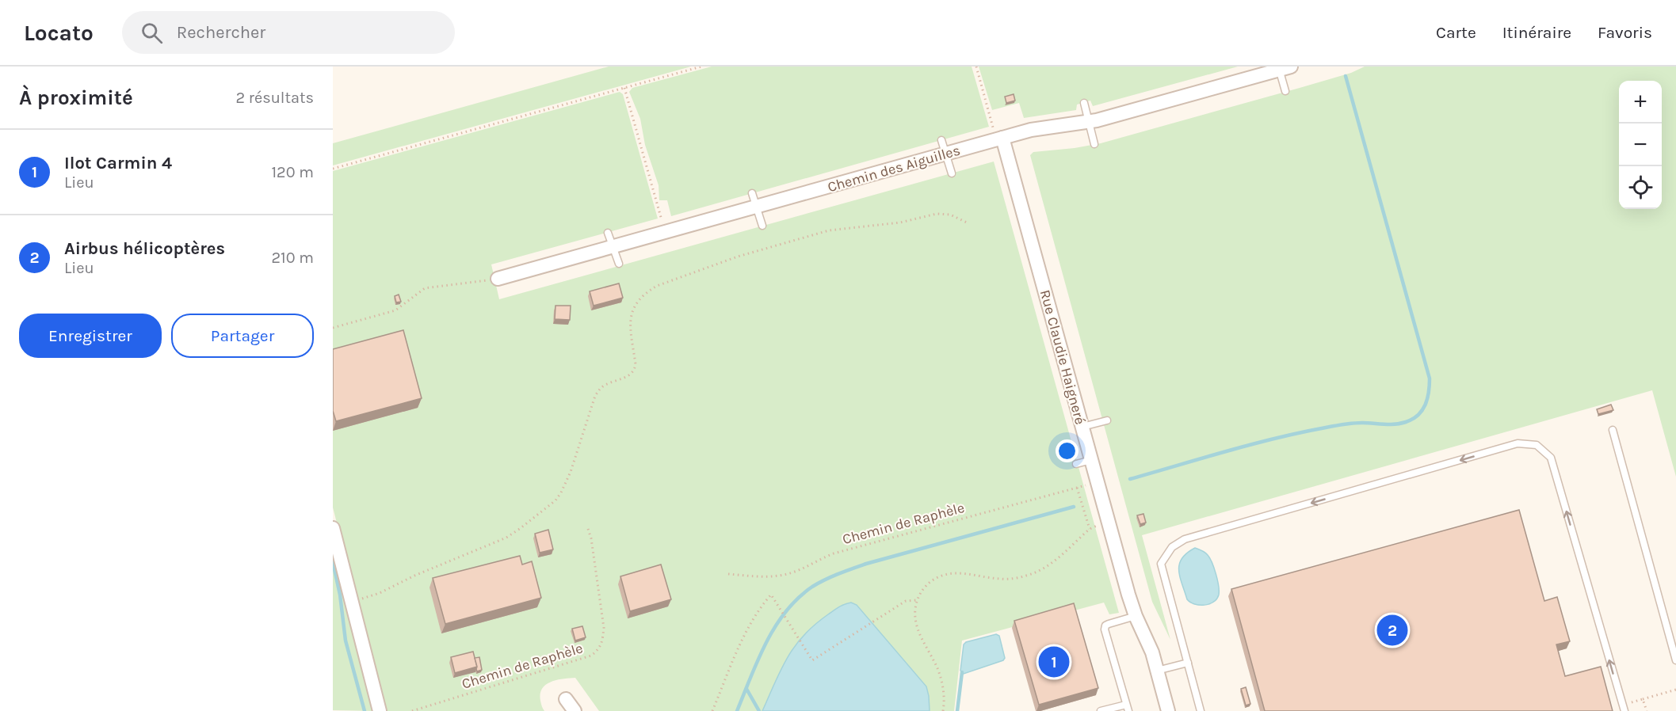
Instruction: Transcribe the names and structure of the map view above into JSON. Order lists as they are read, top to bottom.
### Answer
{
  "streets": {
    "street": ["Chemin des Aiguilles", "Rue Claudie Haigneré"],
    "path": ["Chemin de Raphèle"]
  },
  "crossings": [
    ["Chemin des Aiguilles", "Rue Claudie Haigneré"]
  ],
  "page": {
    "header": "Locato",
    "search": "Rechercher",
    "nav": ["Carte", "Itinéraire", "Favoris"],
    "heading": ["À proximité", "2 résultats"],
    "map_buttons": ["+", "−"],
    "list": [
      {
        "mark": "1",
        "name": "Ilot Carmin 4",
        "note": "Lieu",
        "value": "120 m"
      },
      {
        "mark": "2",
        "name": "Airbus hélicoptères",
        "note": "Lieu",
        "value": "210 m"
      }
    ],
    "buttons": ["Enregistrer", "Partager"],
    "pins": ["2", "1"]
  }
}
